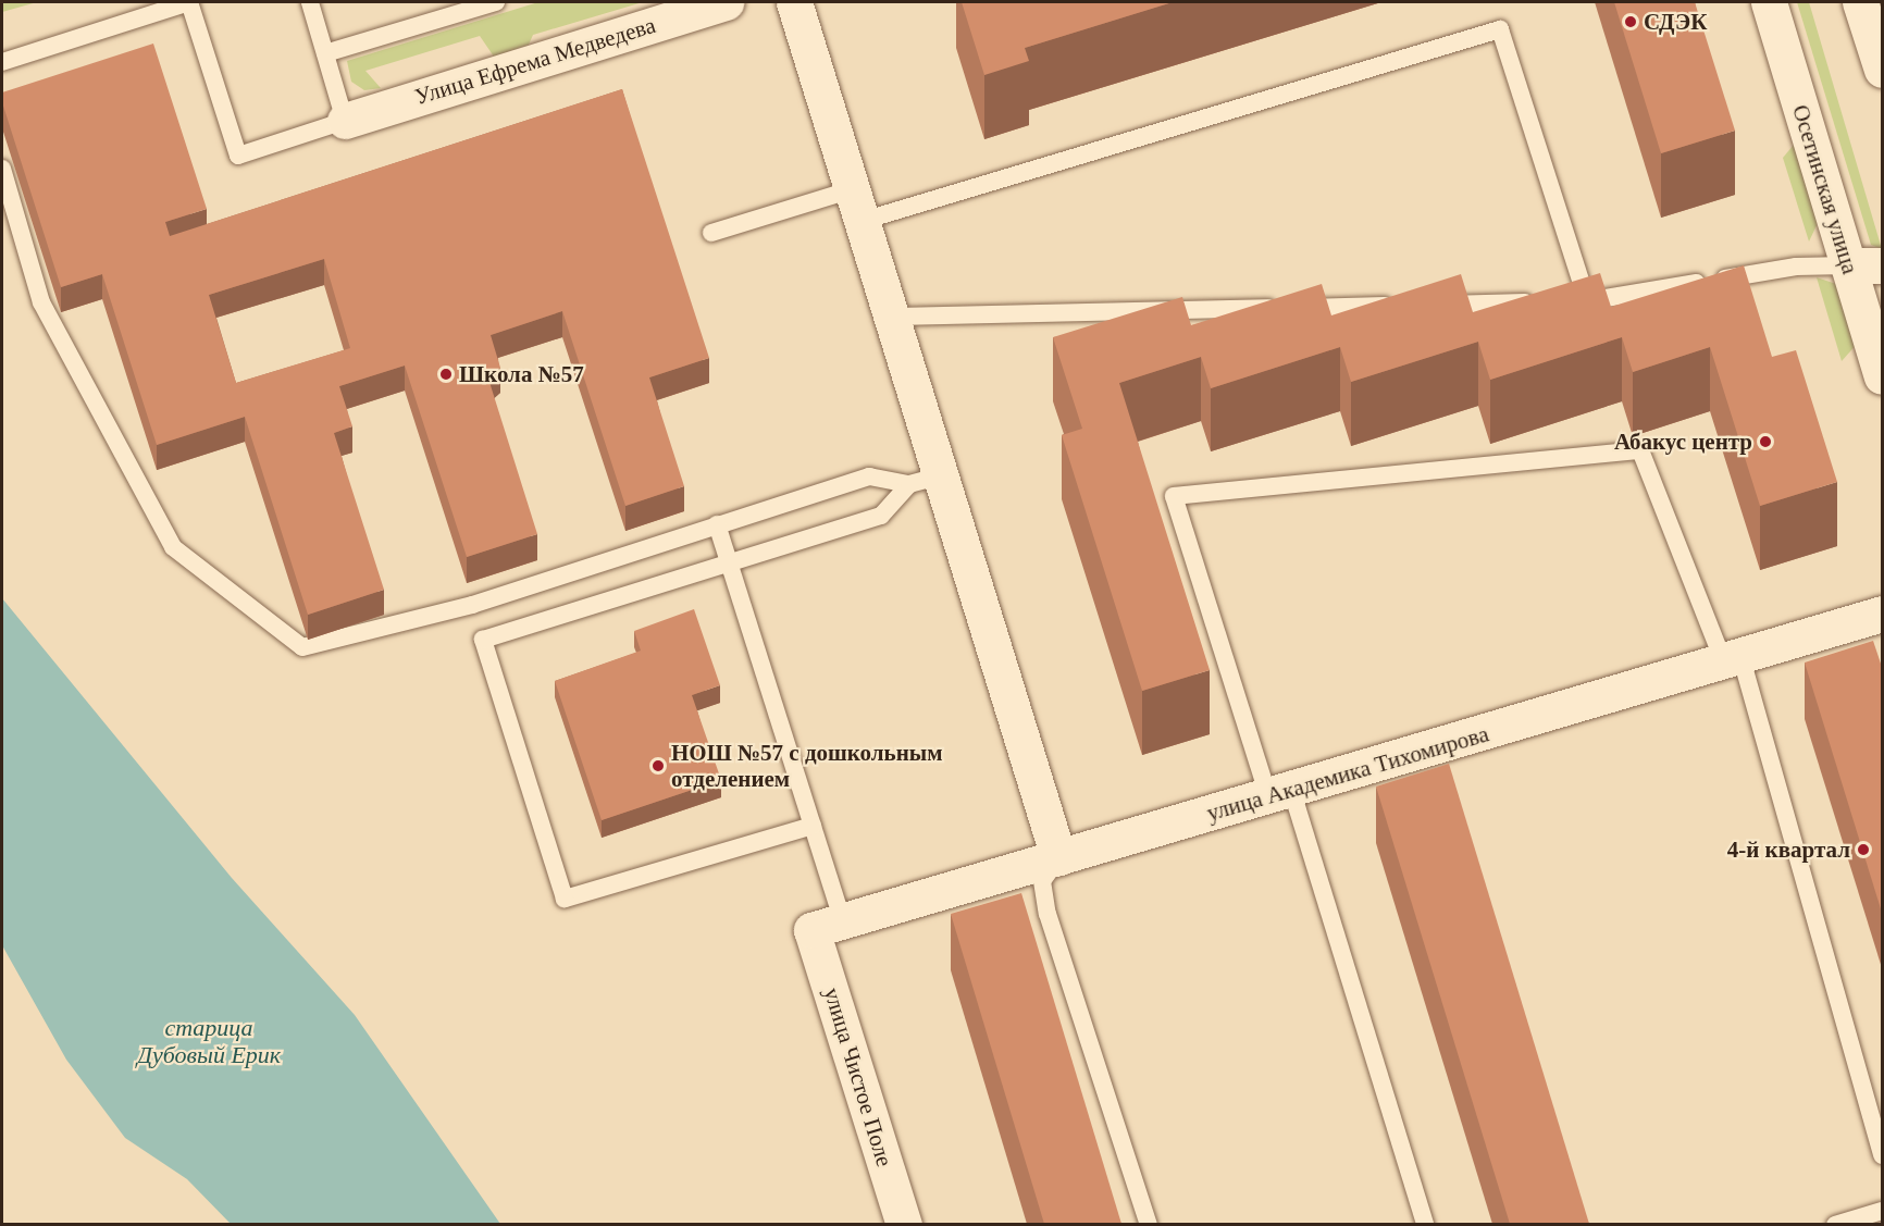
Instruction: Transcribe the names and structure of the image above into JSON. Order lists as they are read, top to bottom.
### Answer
{
  "streets": {
    "street": [
      "Улица Ефрема Медведева",
      "Осетинская улица",
      "улица Академика Тихомирова",
      "улица Чистое Поле"
    ]
  },
  "crossings": [
    ["улица Академика Тихомирова", "улица Чистое Поле"]
  ],
  "water": ["старица Дубовый Ерик"],
  "places": [
    "СДЭК",
    "Школа №57",
    "Абакус центр",
    "НОШ №57 с дошкольным отделением",
    "4-й квартал"
  ]
}
